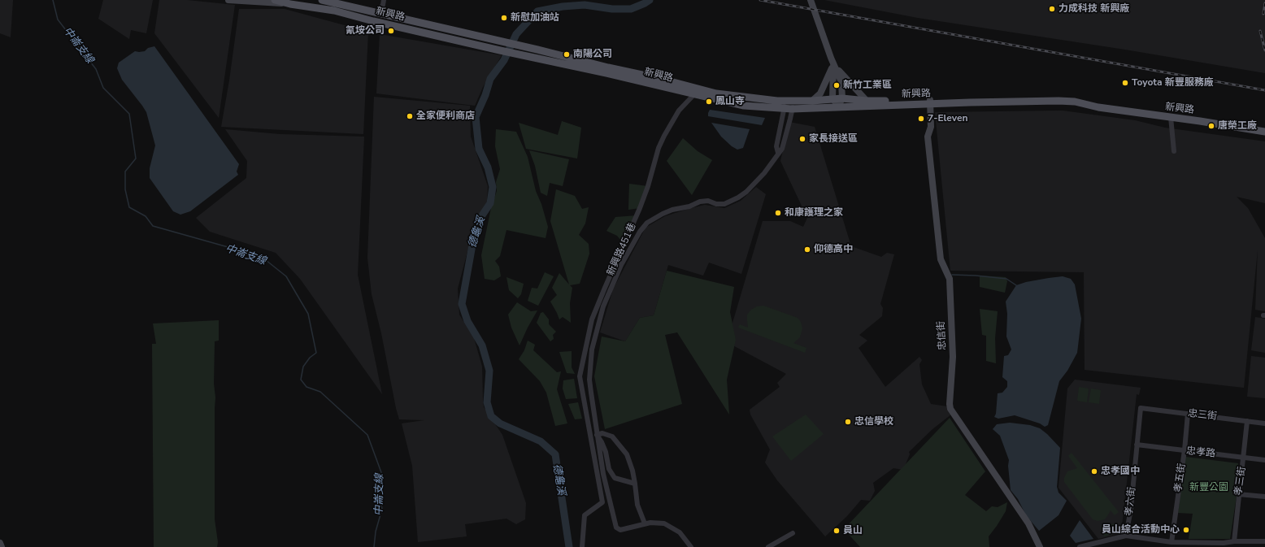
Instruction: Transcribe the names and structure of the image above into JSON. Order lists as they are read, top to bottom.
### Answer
{
  "streets": {
    "main road": ["新興路"],
    "street": [
      "新興路451巷",
      "忠信街",
      "忠三街",
      "忠孝路",
      "孝五街",
      "孝三街",
      "孝六街"
    ]
  },
  "crossings": [
    ["新興路", "新興路451巷"],
    ["新興路", "忠信街"],
    ["忠三街", "孝五街"],
    ["忠三街", "孝三街"],
    ["忠三街", "孝六街"],
    ["忠孝路", "孝五街"],
    ["忠孝路", "孝三街"],
    ["忠孝路", "孝六街"]
  ],
  "water": ["中崙支線", "德龜溪"],
  "parks": ["新豐公園"],
  "places": [
    "力成科技 新興廠",
    "新慰加油站",
    "氰垵公司",
    "南陽公司",
    "Toyota 新豐服務廠",
    "新竹工業區",
    "鳳山寺",
    "全家便利商店",
    "7-Eleven",
    "唐榮工廠",
    "家長接送區",
    "和康護理之家",
    "仰德高中",
    "忠信學校",
    "忠孝國中",
    "員山綜合活動中心",
    "員山"
  ]
}
